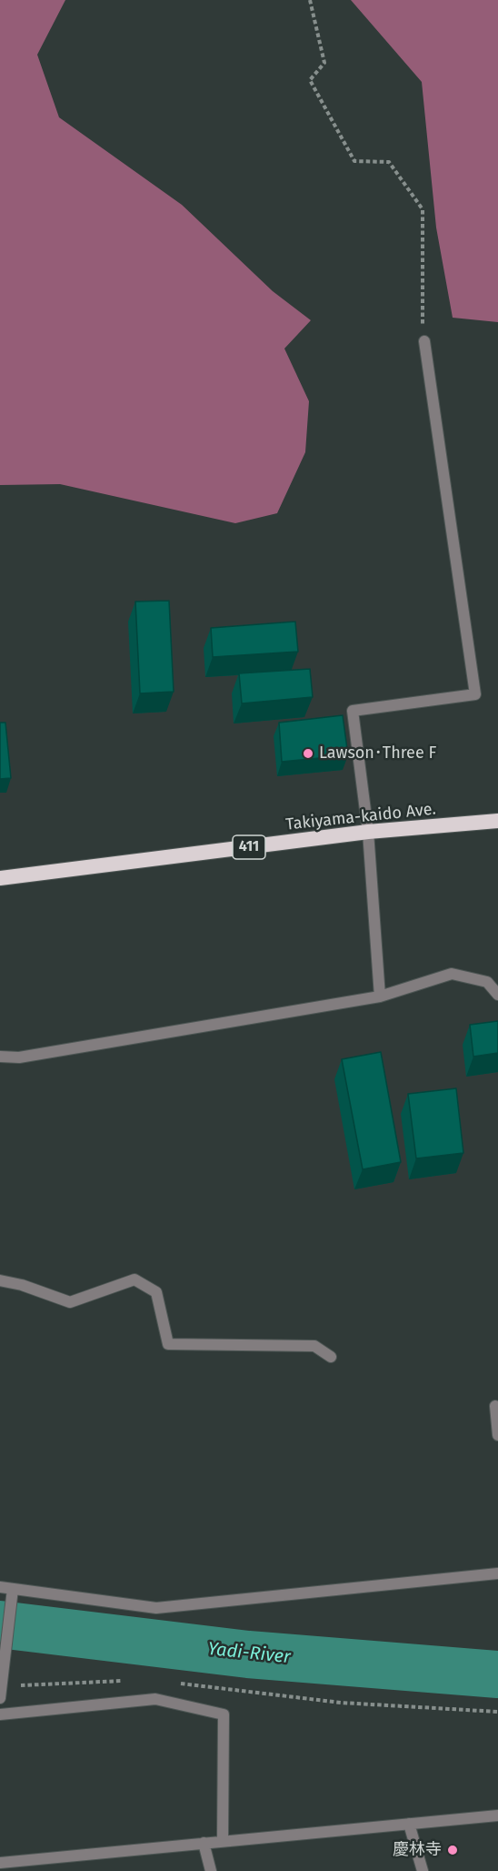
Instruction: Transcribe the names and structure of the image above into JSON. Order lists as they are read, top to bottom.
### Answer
{
  "streets": {
    "highway": ["Takiyama-kaido Ave.", "411"]
  },
  "water": ["Yadi-River"],
  "places": ["Lawson･Three F", "慶林寺"]
}
